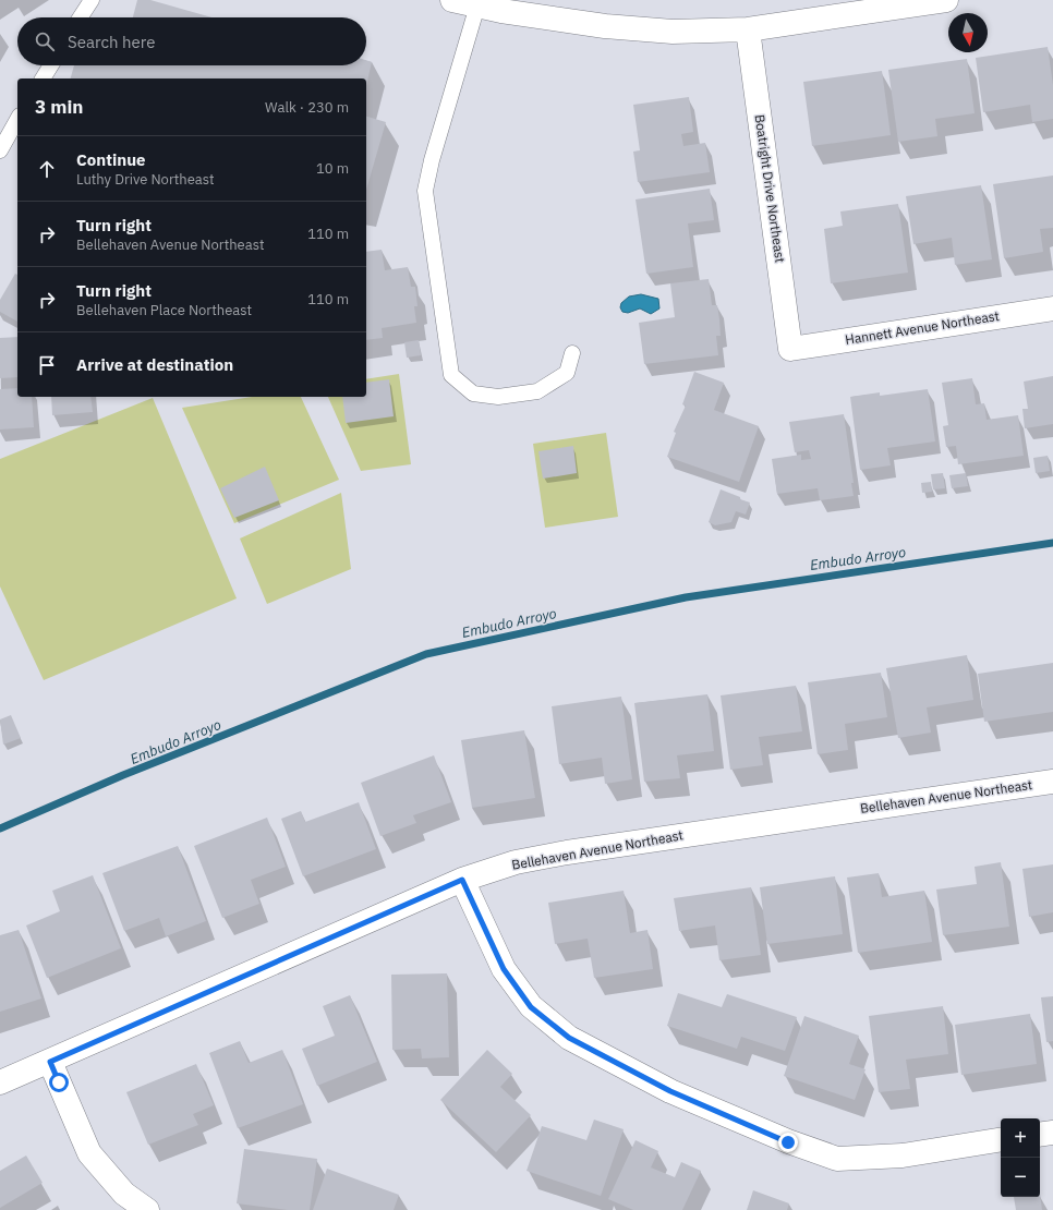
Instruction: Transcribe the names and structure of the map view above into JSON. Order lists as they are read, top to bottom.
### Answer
{
  "streets": {
    "street": ["Boatright Drive Northeast", "Hannett Avenue Northeast", "Bellehaven Avenue Northeast"]
  },
  "crossings": [
    ["Boatright Drive Northeast", "Hannett Avenue Northeast"]
  ],
  "water": ["Embudo Arroyo"],
  "north": "bottom",
  "page": {
    "search": "Search here",
    "heading": ["3 min", "Walk · 230 m"],
    "list": [
      ["Continue", "Luthy Drive Northeast", "10 m"],
      ["Turn right", "Bellehaven Avenue Northeast", "110 m"],
      ["Turn right", "Bellehaven Place Northeast", "110 m"],
      "Arrive at destination"
    ],
    "map_buttons": ["+", "−"]
  }
}
